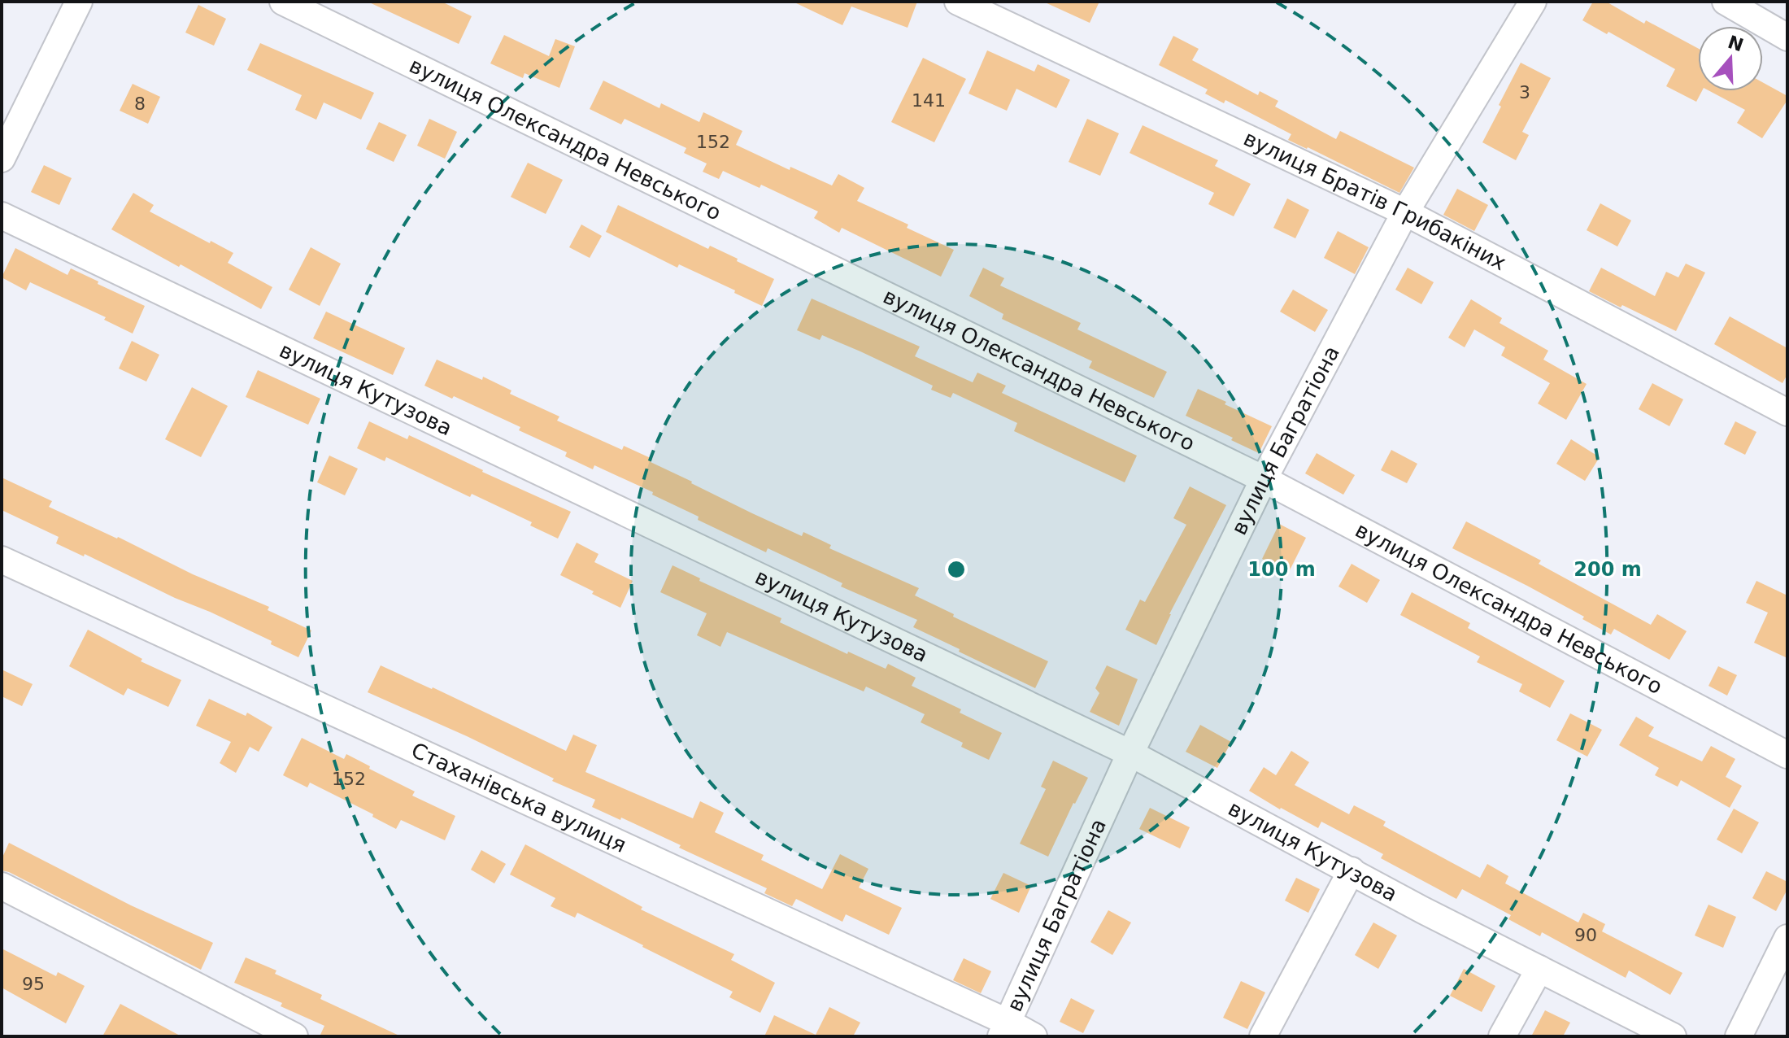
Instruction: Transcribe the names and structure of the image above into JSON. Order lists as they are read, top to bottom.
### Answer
{
  "streets": {
    "street": [
      "вулиця Олександра Невського",
      "вулиця Братів Грибакіних",
      "вулиця Кутузова",
      "вулиця Багратіона",
      "Стаханівська вулиця"
    ]
  },
  "crossings": [
    ["вулиця Олександра Невського", "вулиця Багратіона"],
    ["вулиця Братів Грибакіних", "вулиця Багратіона"],
    ["вулиця Кутузова", "вулиця Багратіона"],
    ["вулиця Багратіона", "Стаханівська вулиця"]
  ],
  "house_numbers": [
    "3",
    "141",
    "8",
    "152",
    "152",
    "90",
    "95"
  ],
  "north": "top",
  "rings": ["100 m", "200 m"]
}
